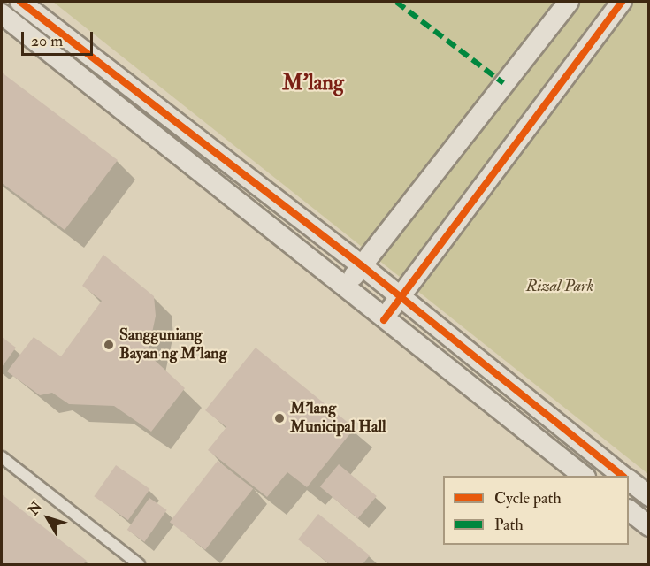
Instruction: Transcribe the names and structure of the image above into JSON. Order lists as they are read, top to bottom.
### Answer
{
  "districts": ["M'lang"],
  "parks": ["Rizal Park"],
  "places": ["Sangguniang Bayan ng M'lang", "M'lang Municipal Hall"],
  "legend": ["Cycle path", "Path"],
  "scale_bar": "20 m",
  "north": "top left"
}
